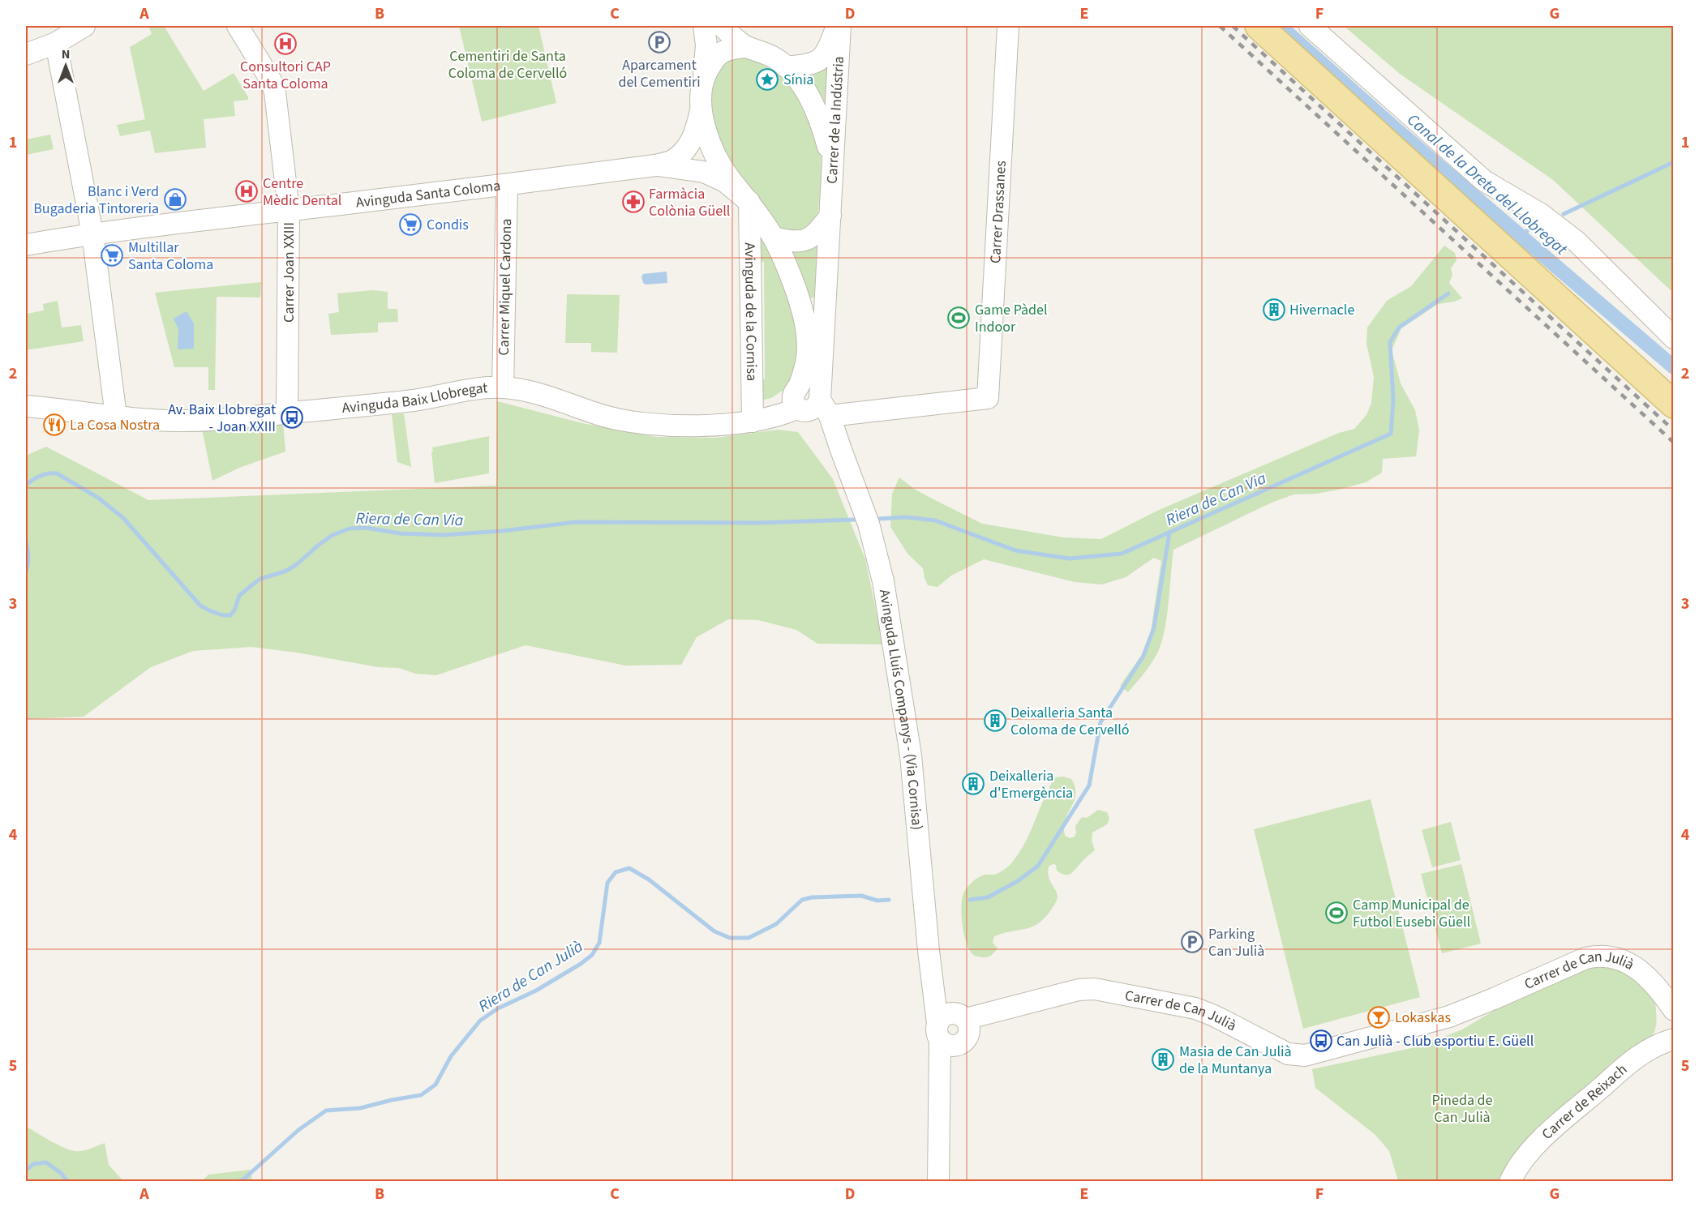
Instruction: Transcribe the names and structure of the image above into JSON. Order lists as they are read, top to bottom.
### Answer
{
  "streets": {
    "street": [
      "Carrer de la Indústria",
      "Avinguda Santa Coloma",
      "Carrer Drassanes",
      "Carrer Joan XXIII",
      "Carrer Miquel Cardona",
      "Avinguda de la Cornisa",
      "Avinguda Baix Llobregat",
      "Avinguda Lluís Companys - (Via Cornisa)",
      "Carrer de Can Julià",
      "Carrer de Reixach"
    ]
  },
  "crossings": [
    ["Carrer de la Indústria", "Avinguda Baix Llobregat"],
    ["Carrer de la Indústria", "Avinguda Lluís Companys - (Via Cornisa)"],
    ["Avinguda Santa Coloma", "Carrer Joan XXIII"],
    ["Avinguda Santa Coloma", "Carrer Miquel Cardona"],
    ["Avinguda Santa Coloma", "Avinguda de la Cornisa"],
    ["Carrer Drassanes", "Avinguda Baix Llobregat"],
    ["Carrer Joan XXIII", "Avinguda Baix Llobregat"],
    ["Carrer Miquel Cardona", "Avinguda Baix Llobregat"],
    ["Avinguda de la Cornisa", "Avinguda Baix Llobregat"],
    ["Avinguda Baix Llobregat", "Avinguda Lluís Companys - (Via Cornisa)"],
    ["Avinguda Lluís Companys - (Via Cornisa)", "Carrer de Can Julià"]
  ],
  "water": ["Canal de la Dreta del Llobregat", "Riera de Can Via", "Riera de Can Julià"],
  "parks": ["Cementiri de Santa Coloma de Cervelló", "Pineda de Can Julià"],
  "places": {
    "parking": ["Aparcament del Cementiri", "Parking Can Julià"],
    "hospital": ["Consultori CAP Santa Coloma", "Centre Mèdic Dental"],
    "place": ["Sínia"],
    "shop": ["Blanc i Verd Bugaderia Tintoreria"],
    "pharmacy": ["Farmàcia Colònia Güell"],
    "supermarket": ["Condis", "Multillar Santa Coloma"],
    "building": [
      "Hivernacle",
      "Deixalleria Santa Coloma de Cervelló",
      "Deixalleria d'Emergència",
      "Masia de Can Julià de la Muntanya"
    ],
    "sports": ["Game Pàdel Indoor", "Camp Municipal de Futbol Eusebi Güell"],
    "bus stop": ["Av. Baix Llobregat - Joan XXIII", "Can Julià - Club esportiu E. Güell"],
    "restaurant": ["La Cosa Nostra"],
    "bar": ["Lokaskas"]
  },
  "north": "top",
  "grid": {
    "columns": [
      "A",
      "B",
      "C",
      "D",
      "E",
      "F",
      "G"
    ],
    "rows": [
      "1",
      "2",
      "3",
      "4",
      "5"
    ]
  }
}
